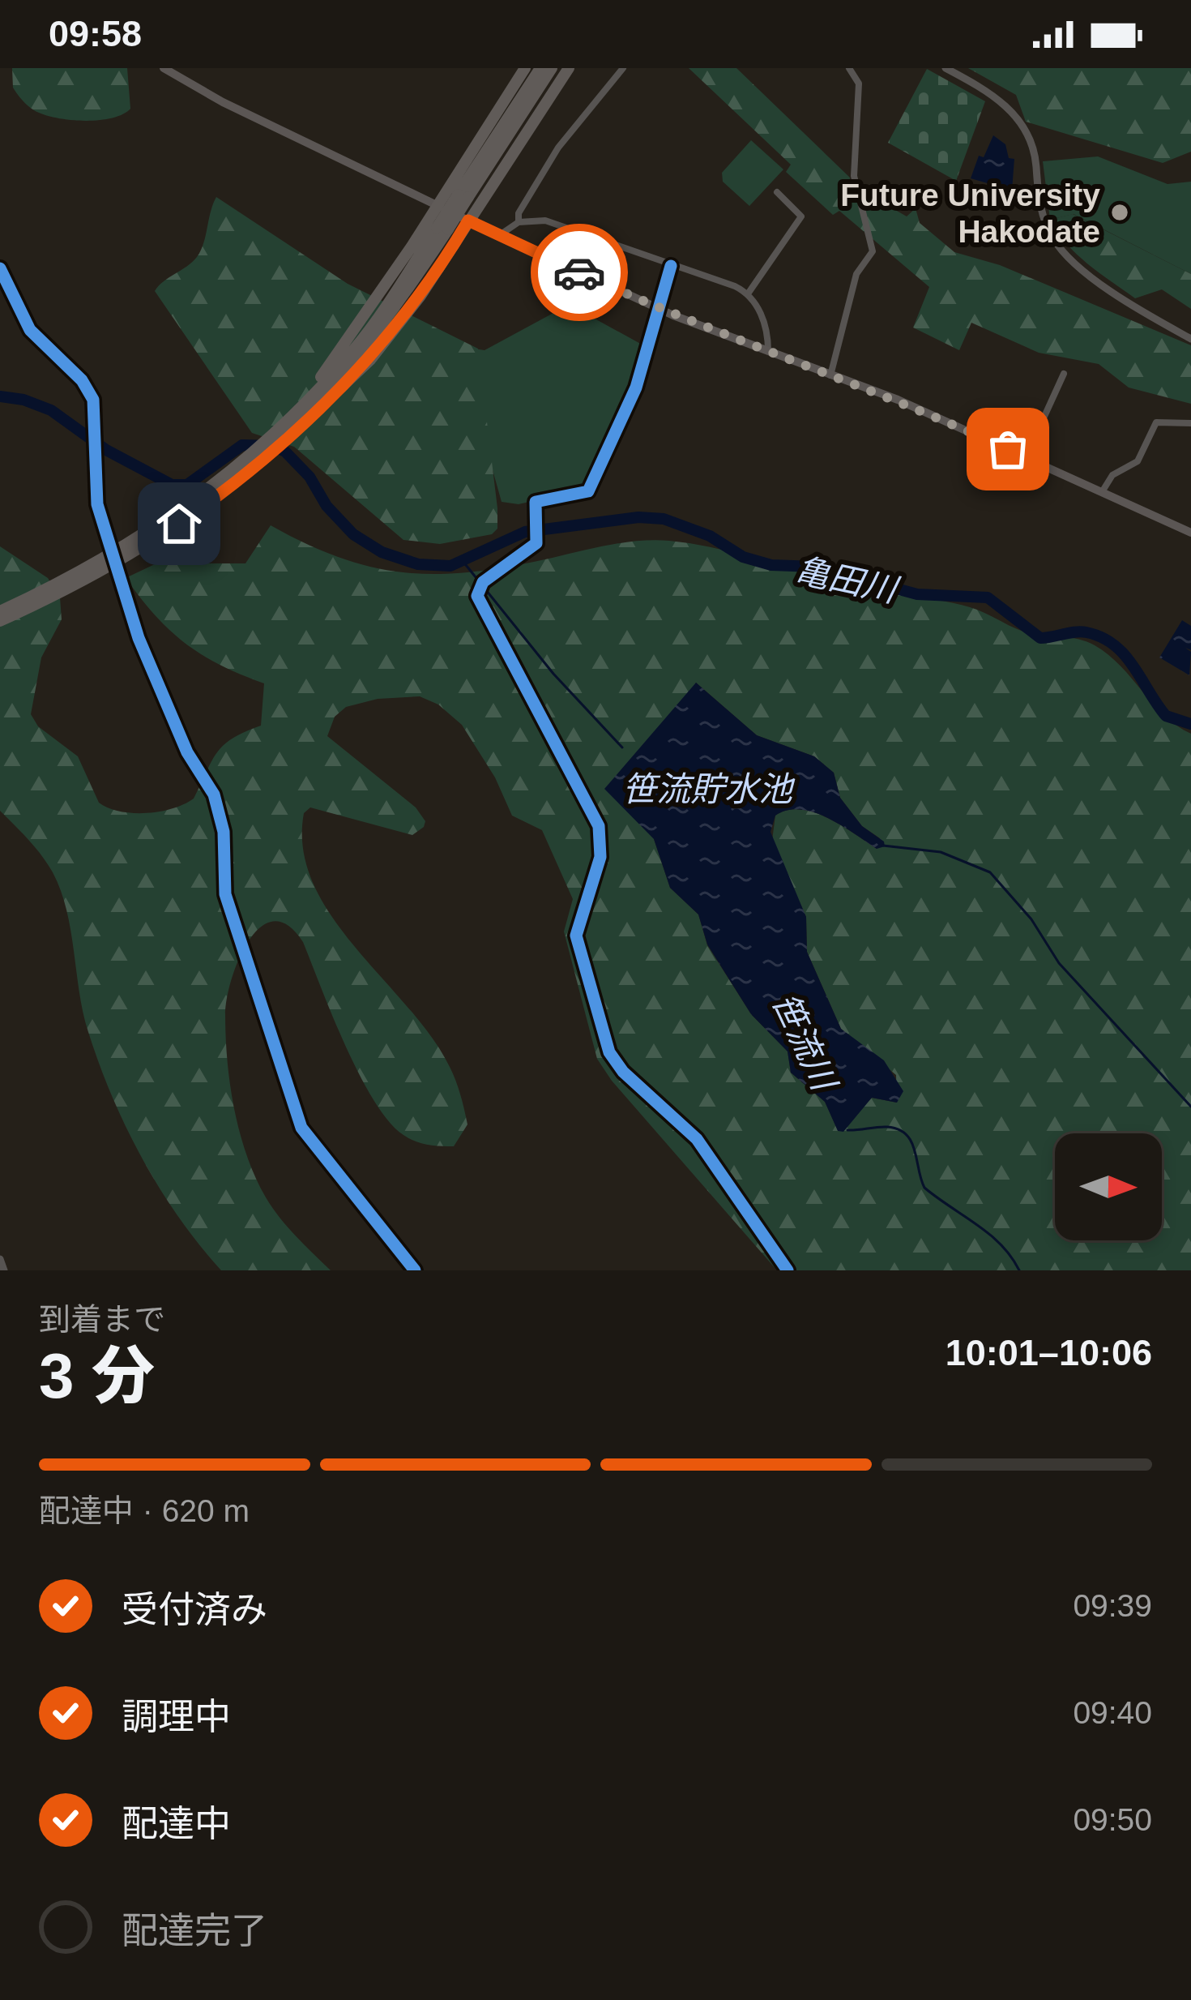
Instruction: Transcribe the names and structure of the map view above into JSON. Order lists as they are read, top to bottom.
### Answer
{
  "water": ["亀田川", "笹流貯水池", "笹流川"],
  "places": ["Future University Hakodate"],
  "north": "right",
  "page": {
    "status": "09:58",
    "heading": ["3 分", "到着まで", "10:01–10:06"],
    "bar": "配達中 · 620 m",
    "list": [
      ["受付済み", "09:39"],
      ["調理中", "09:40"],
      ["配達中", "09:50"],
      "配達完了"
    ]
  }
}
